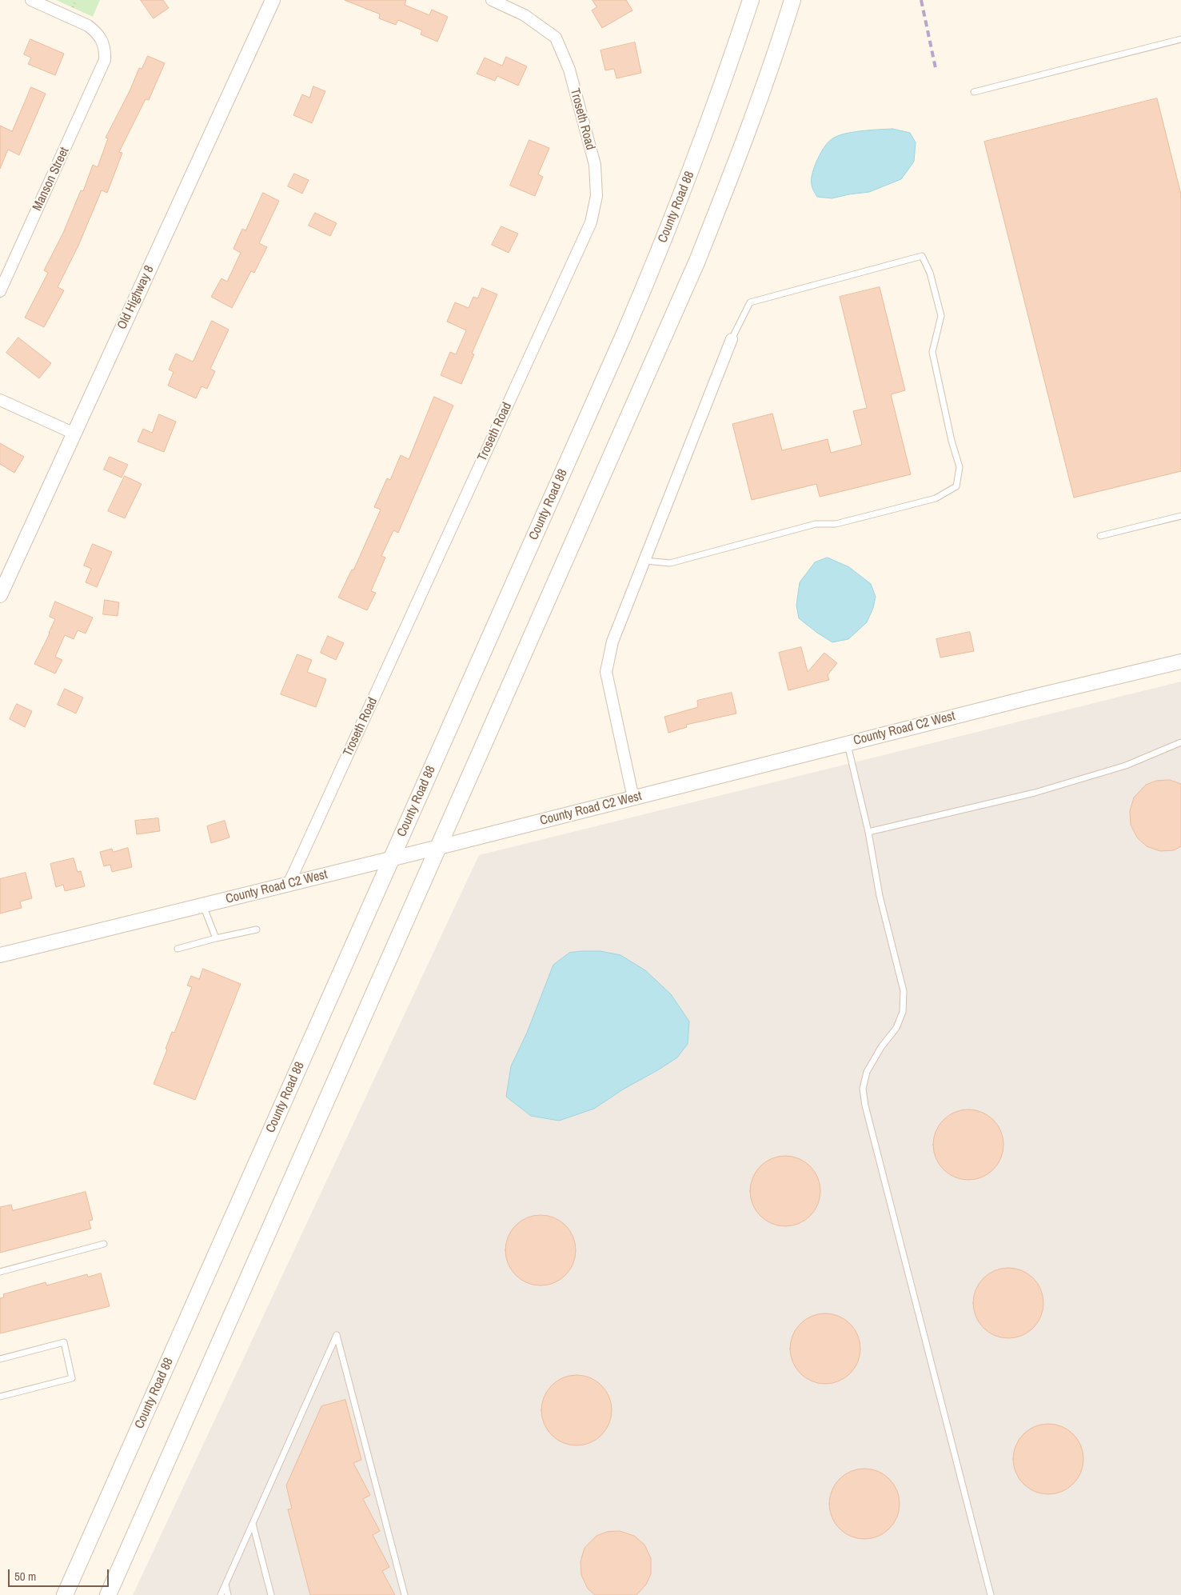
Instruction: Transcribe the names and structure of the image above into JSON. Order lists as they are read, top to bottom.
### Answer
{
  "streets": {
    "main road": ["County Road 88"],
    "street": [
      "Troseth Road",
      "Manson Street",
      "Old Highway 8",
      "County Road C2 West"
    ]
  },
  "crossings": [
    ["Troseth Road", "County Road C2 West"],
    ["County Road 88", "County Road C2 West"]
  ],
  "scale_bar": "50 m"
}
